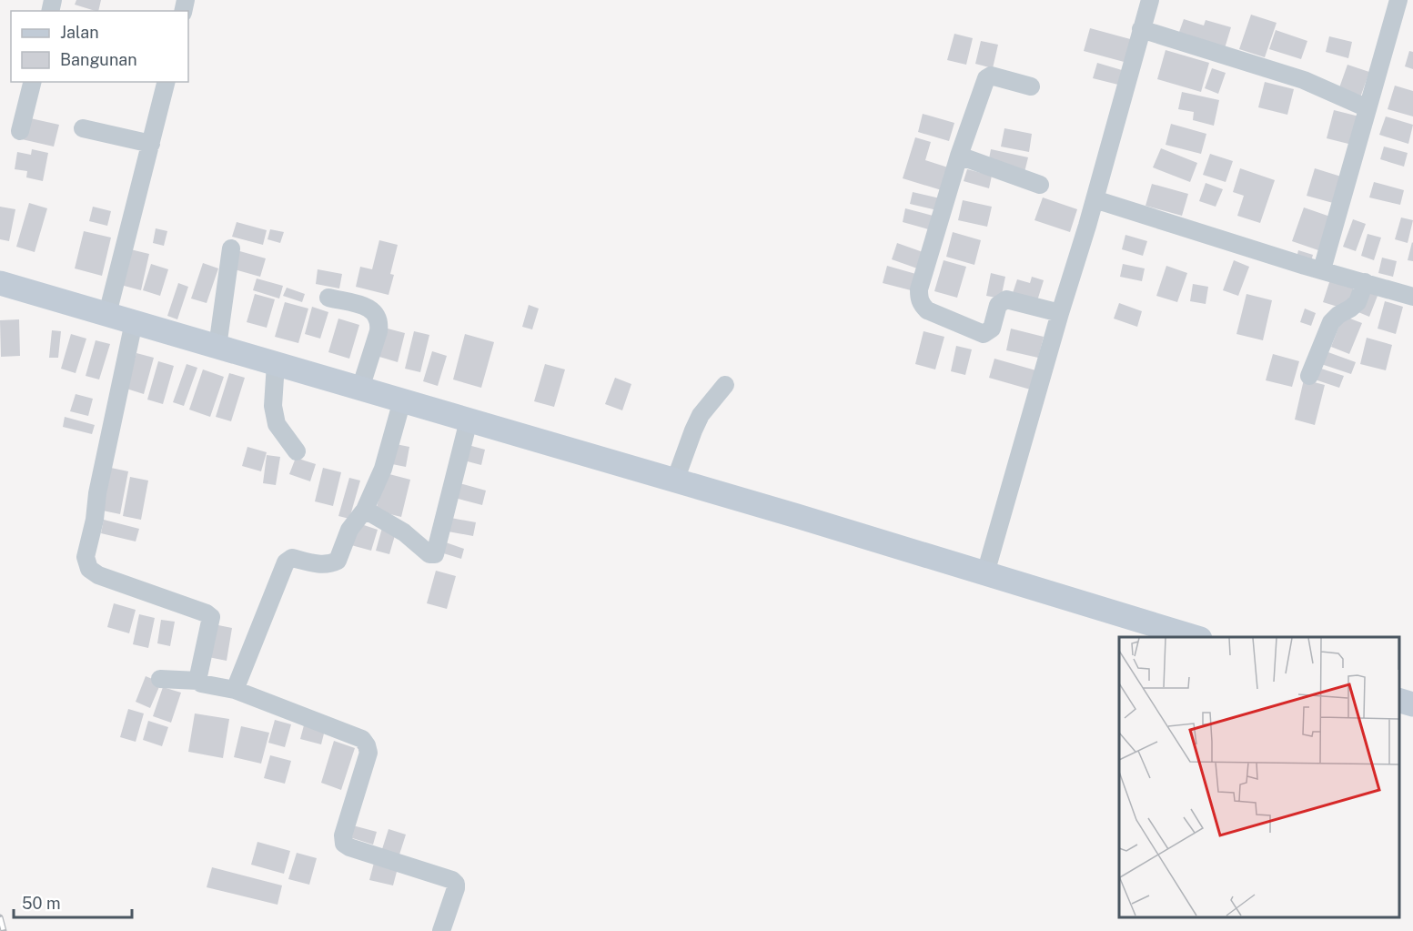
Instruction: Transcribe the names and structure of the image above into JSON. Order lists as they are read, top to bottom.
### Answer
{
  "legend": ["Jalan", "Bangunan"],
  "scale_bar": "50 m"
}
